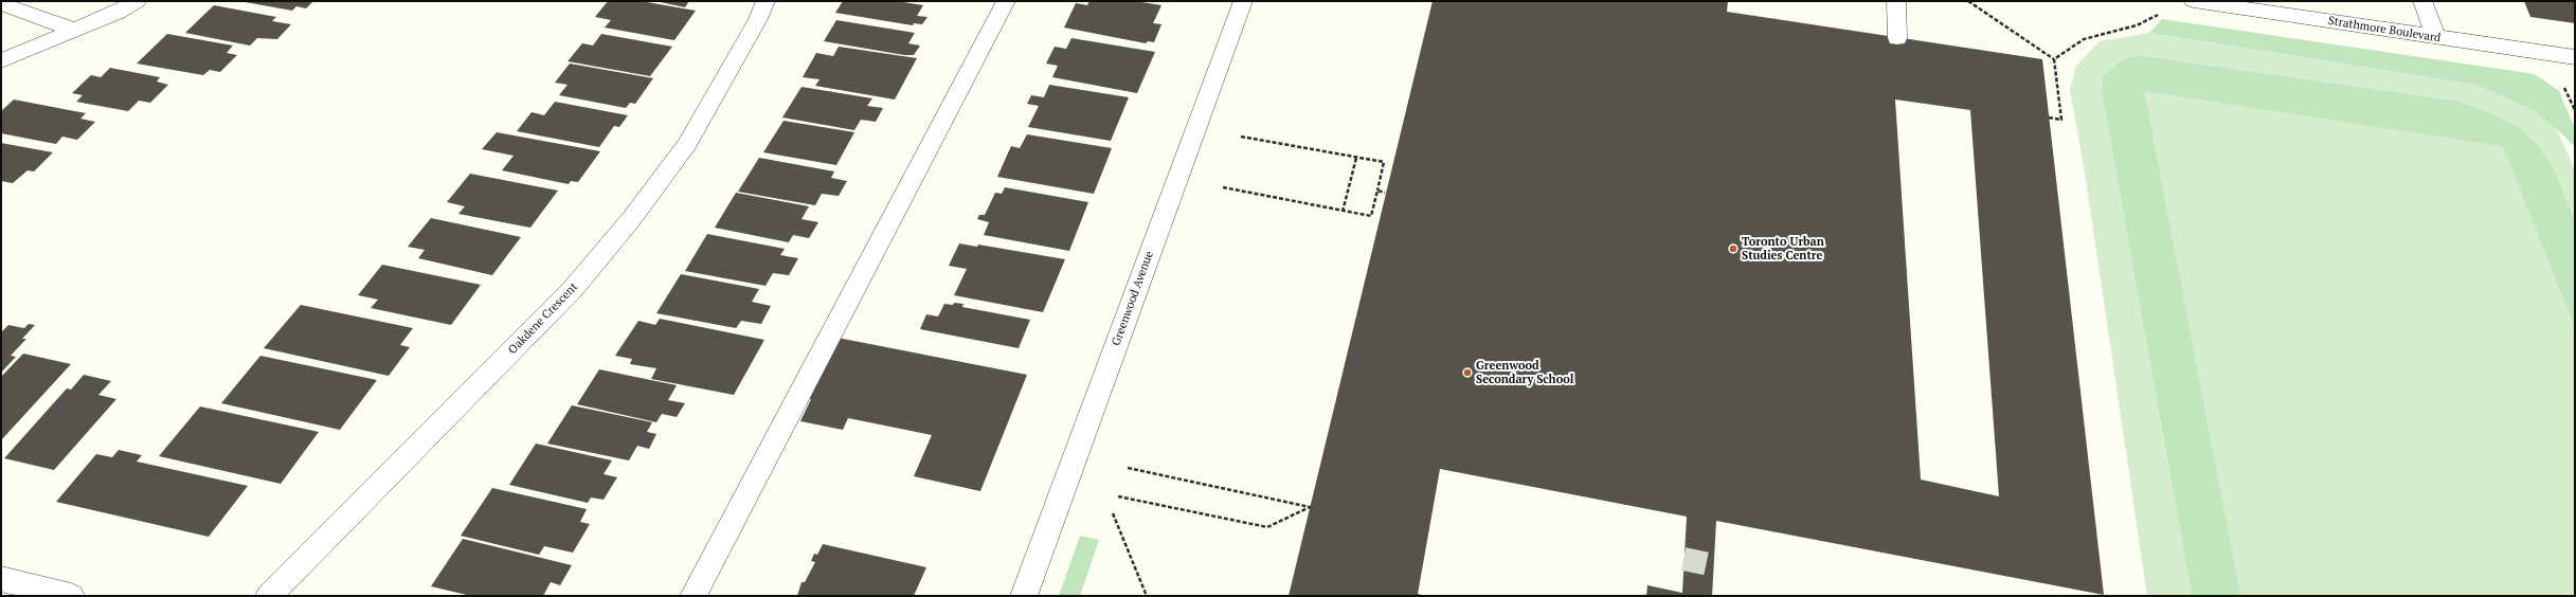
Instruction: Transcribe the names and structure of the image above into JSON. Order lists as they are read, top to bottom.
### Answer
{
  "streets": {
    "street": ["Strathmore Boulevard", "Greenwood Avenue", "Oakdene Crescent"]
  },
  "places": ["Toronto Urban Studies Centre", "Greenwood Secondary School"]
}
